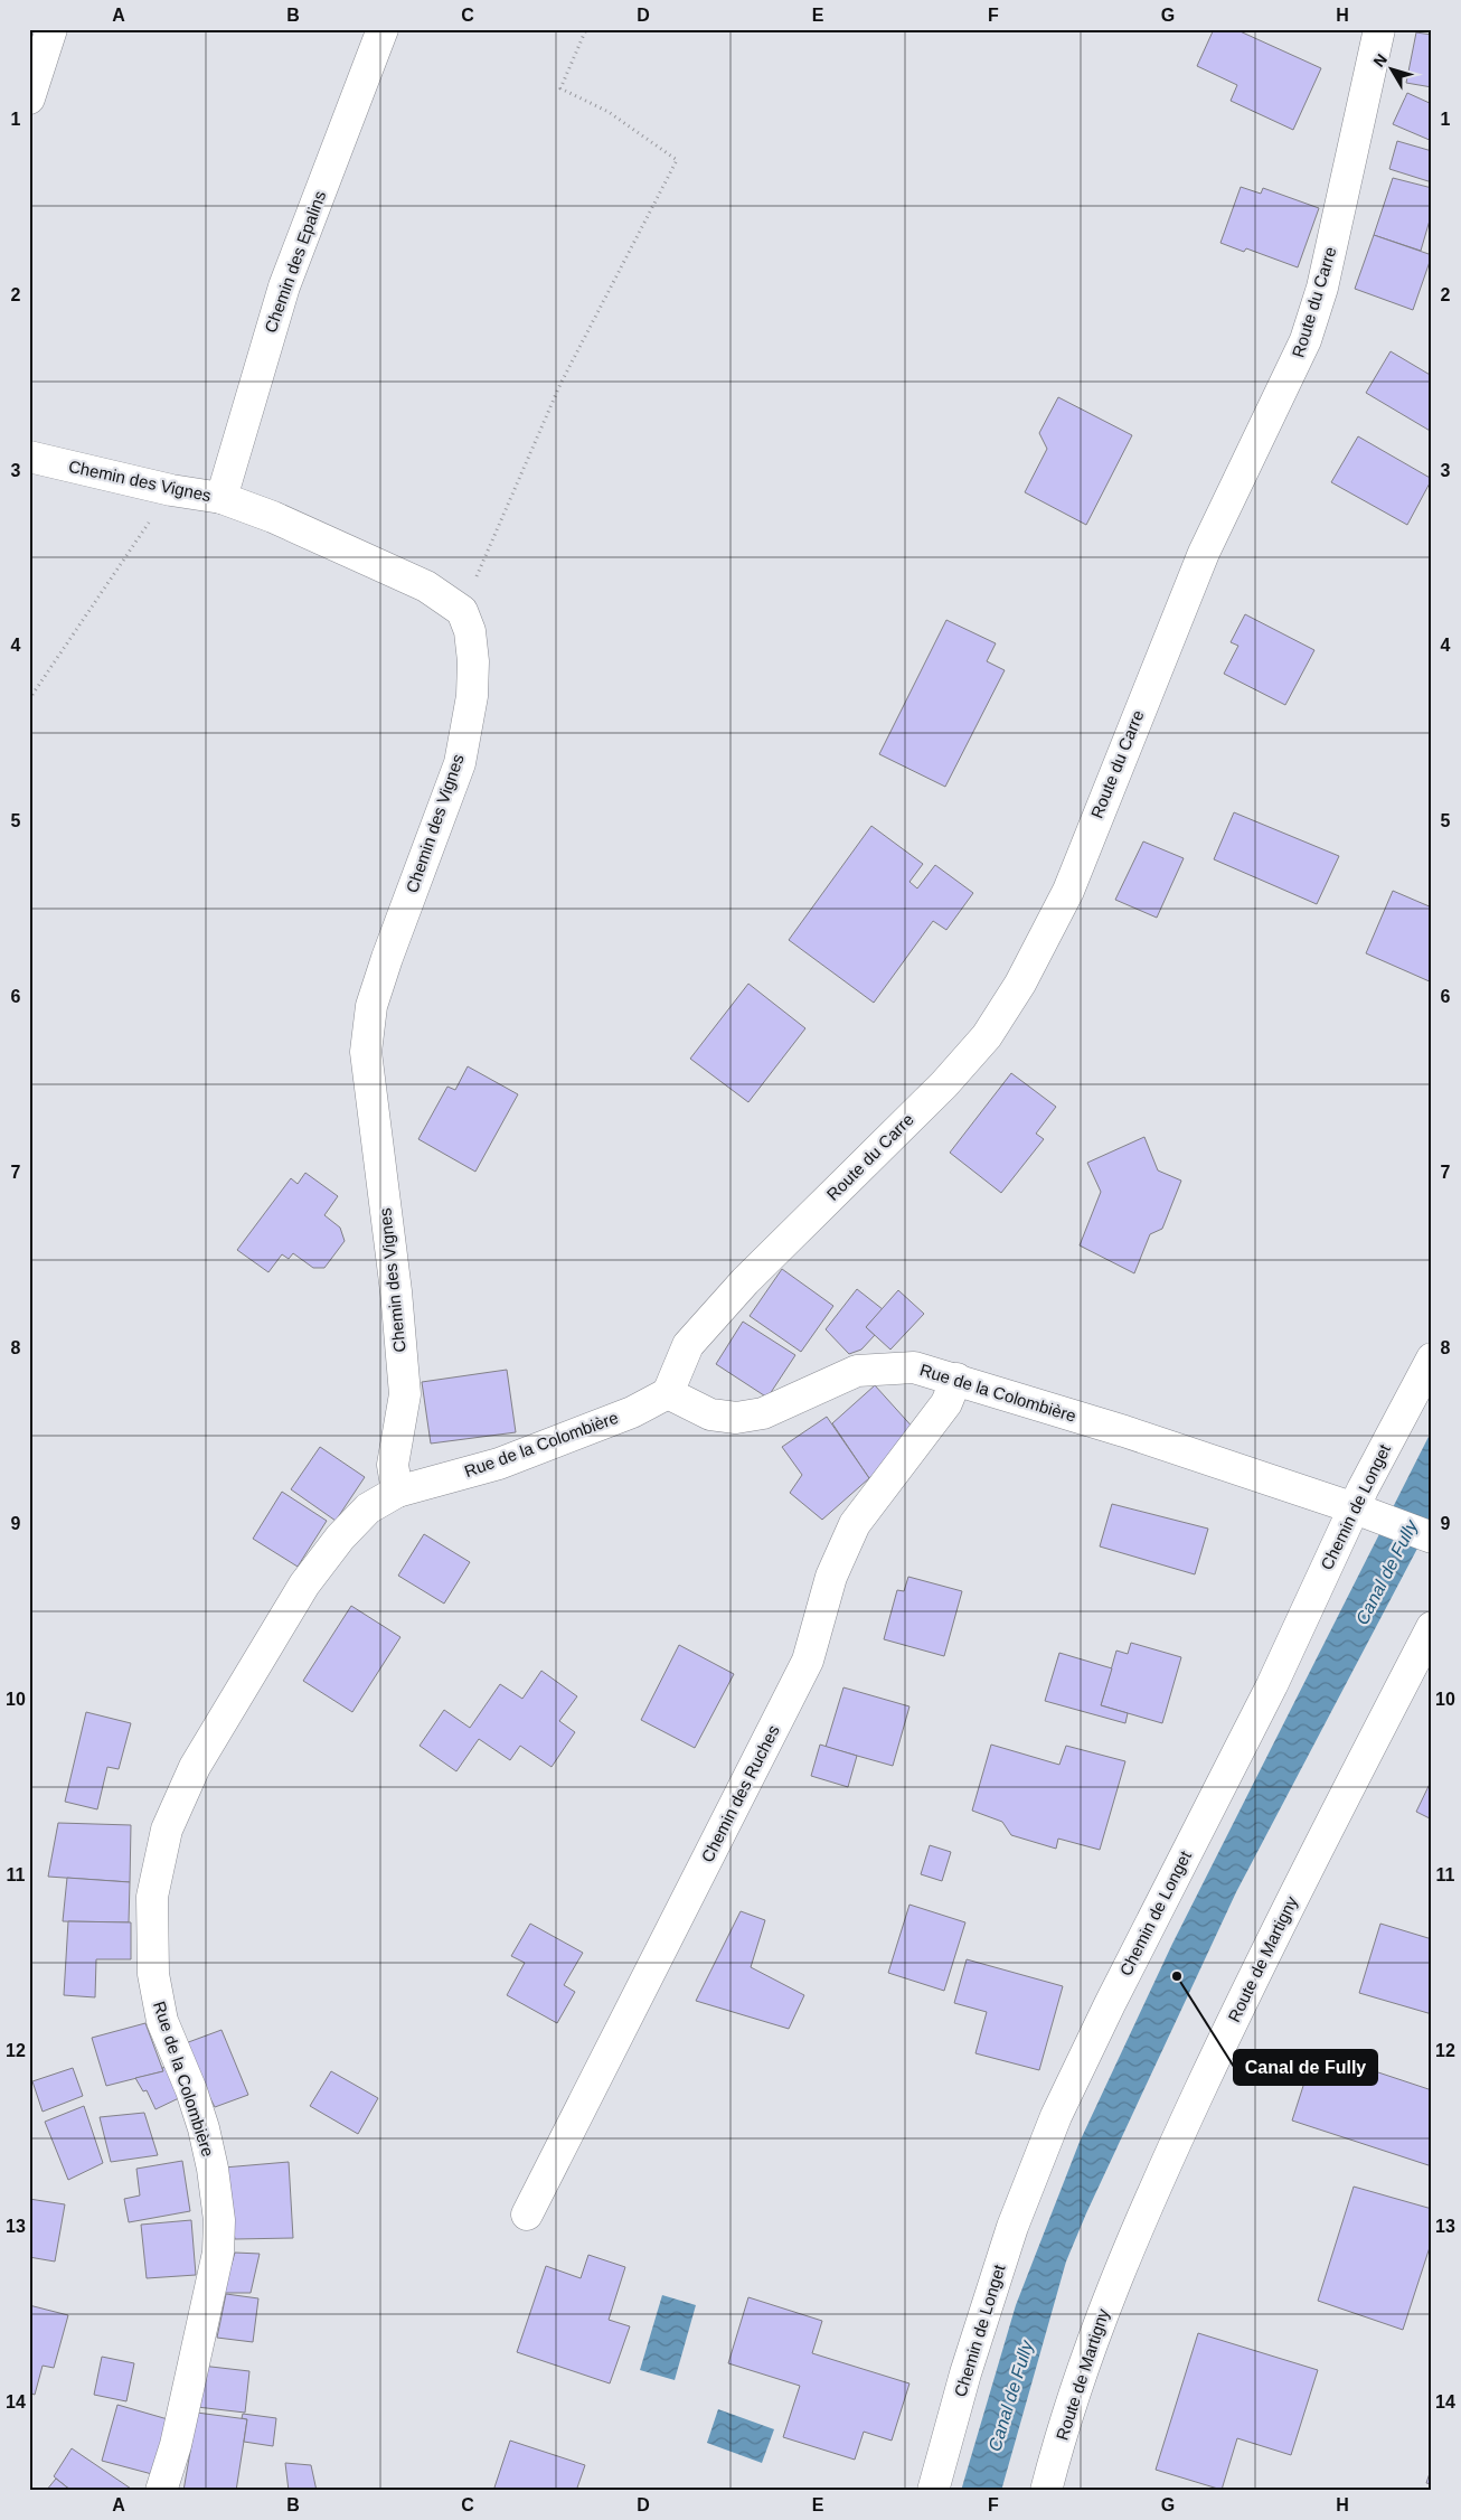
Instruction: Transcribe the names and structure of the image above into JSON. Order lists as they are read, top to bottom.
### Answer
{
  "streets": {
    "street": [
      "Chemin des Epalins",
      "Route du Carre",
      "Chemin des Vignes",
      "Rue de la Colombière",
      "Chemin de Longet",
      "Chemin des Ruches",
      "Route de Martigny"
    ]
  },
  "crossings": [
    ["Chemin des Epalins", "Chemin des Vignes"],
    ["Route du Carre", "Rue de la Colombière"],
    ["Chemin des Vignes", "Rue de la Colombière"],
    ["Rue de la Colombière", "Chemin de Longet"],
    ["Rue de la Colombière", "Chemin des Ruches"]
  ],
  "water": ["Canal de Fully"],
  "places": ["Canal de Fully"],
  "north": "top left",
  "grid": {
    "columns": [
      "A",
      "B",
      "C",
      "D",
      "E",
      "F",
      "G",
      "H"
    ],
    "rows": [
      "1",
      "2",
      "3",
      "4",
      "5",
      "6",
      "7",
      "8",
      "9",
      "10",
      "11",
      "12",
      "13",
      "14"
    ]
  }
}
